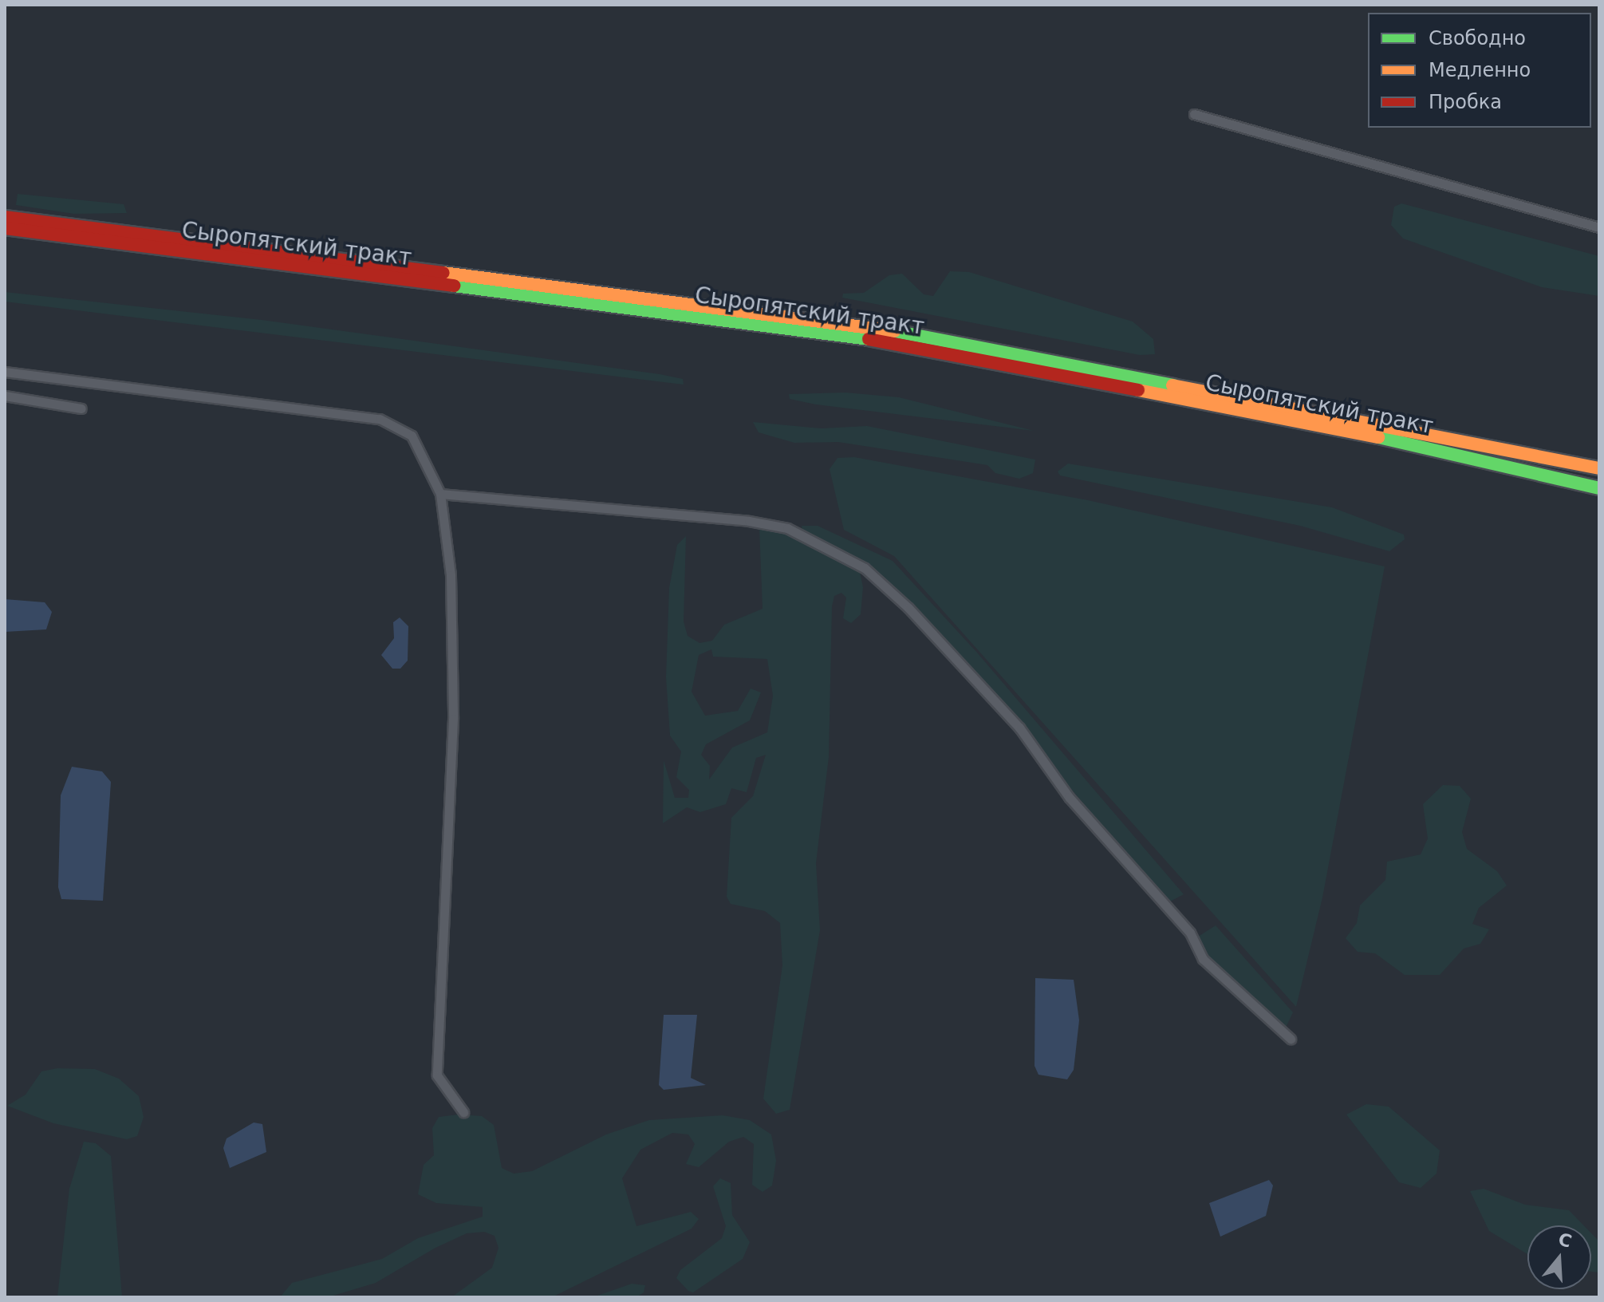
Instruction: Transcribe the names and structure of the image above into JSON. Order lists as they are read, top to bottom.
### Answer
{
  "streets": {
    "main road": ["Сыропятский тракт"]
  },
  "legend": ["Свободно", "Медленно", "Пробка"],
  "north": "top"
}
